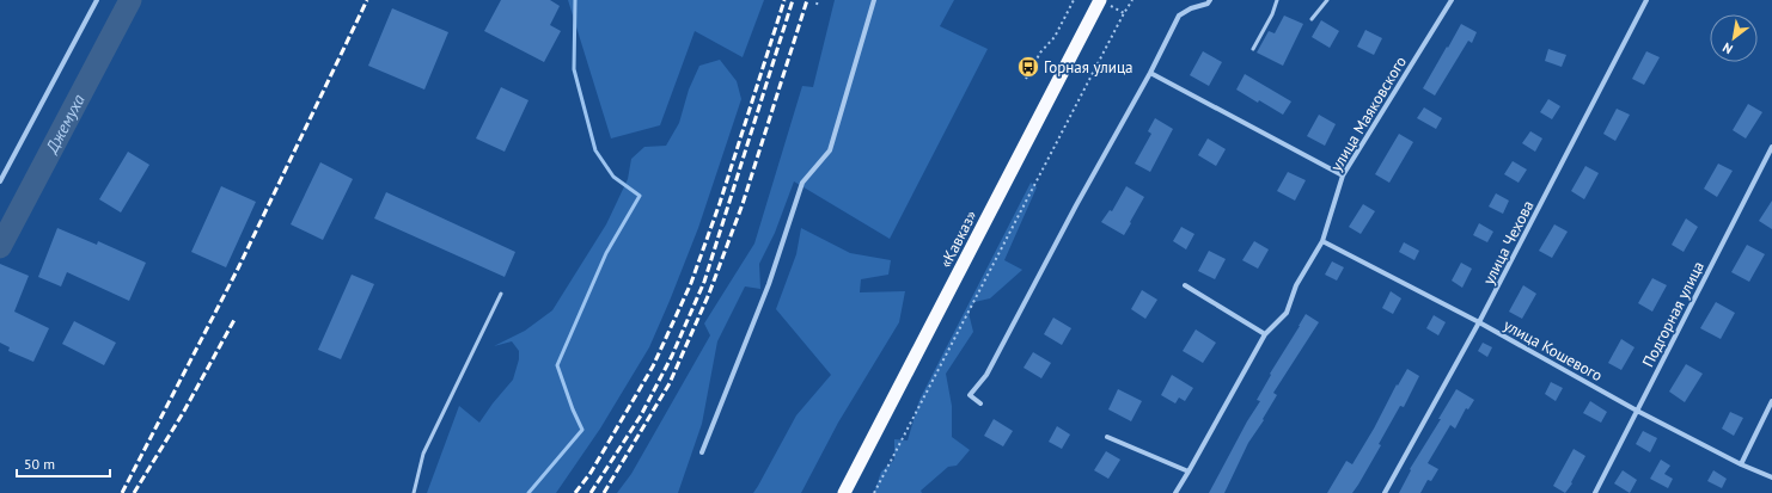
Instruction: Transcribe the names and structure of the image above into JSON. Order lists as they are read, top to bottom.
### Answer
{
  "streets": {
    "highway": ["«Кавказ»"],
    "street": [
      "улица Маяковского",
      "улица Чехова",
      "Подгорная улица",
      "улица Кошевого"
    ]
  },
  "crossings": [
    ["улица Маяковского", "улица Кошевого"],
    ["улица Чехова", "улица Кошевого"],
    ["Подгорная улица", "улица Кошевого"]
  ],
  "water": ["Джемуха"],
  "places": {
    "bus stop": ["Горная улица"]
  },
  "scale_bar": "50 m",
  "north": "bottom left"
}
